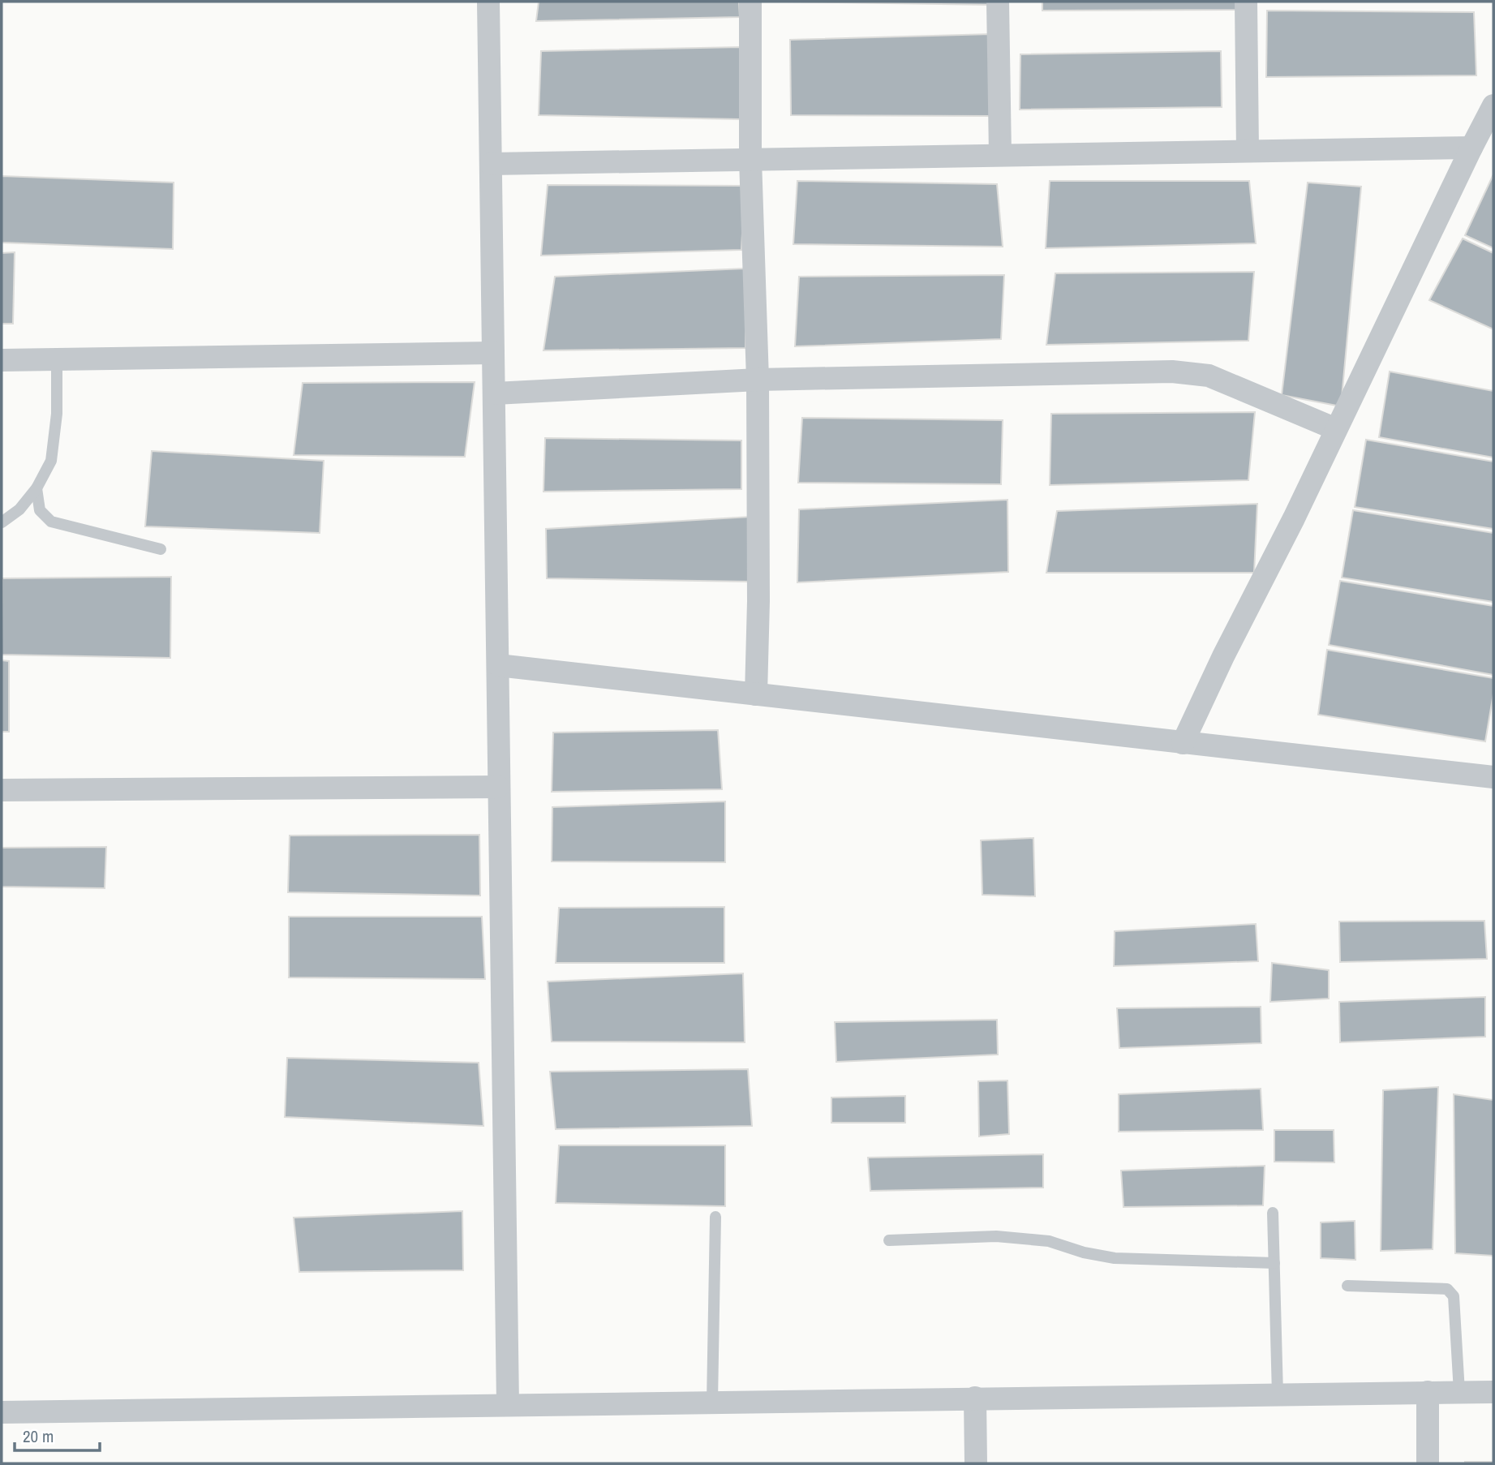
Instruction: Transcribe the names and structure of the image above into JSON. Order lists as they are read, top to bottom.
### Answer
{
  "scale_bar": "20 m"
}
